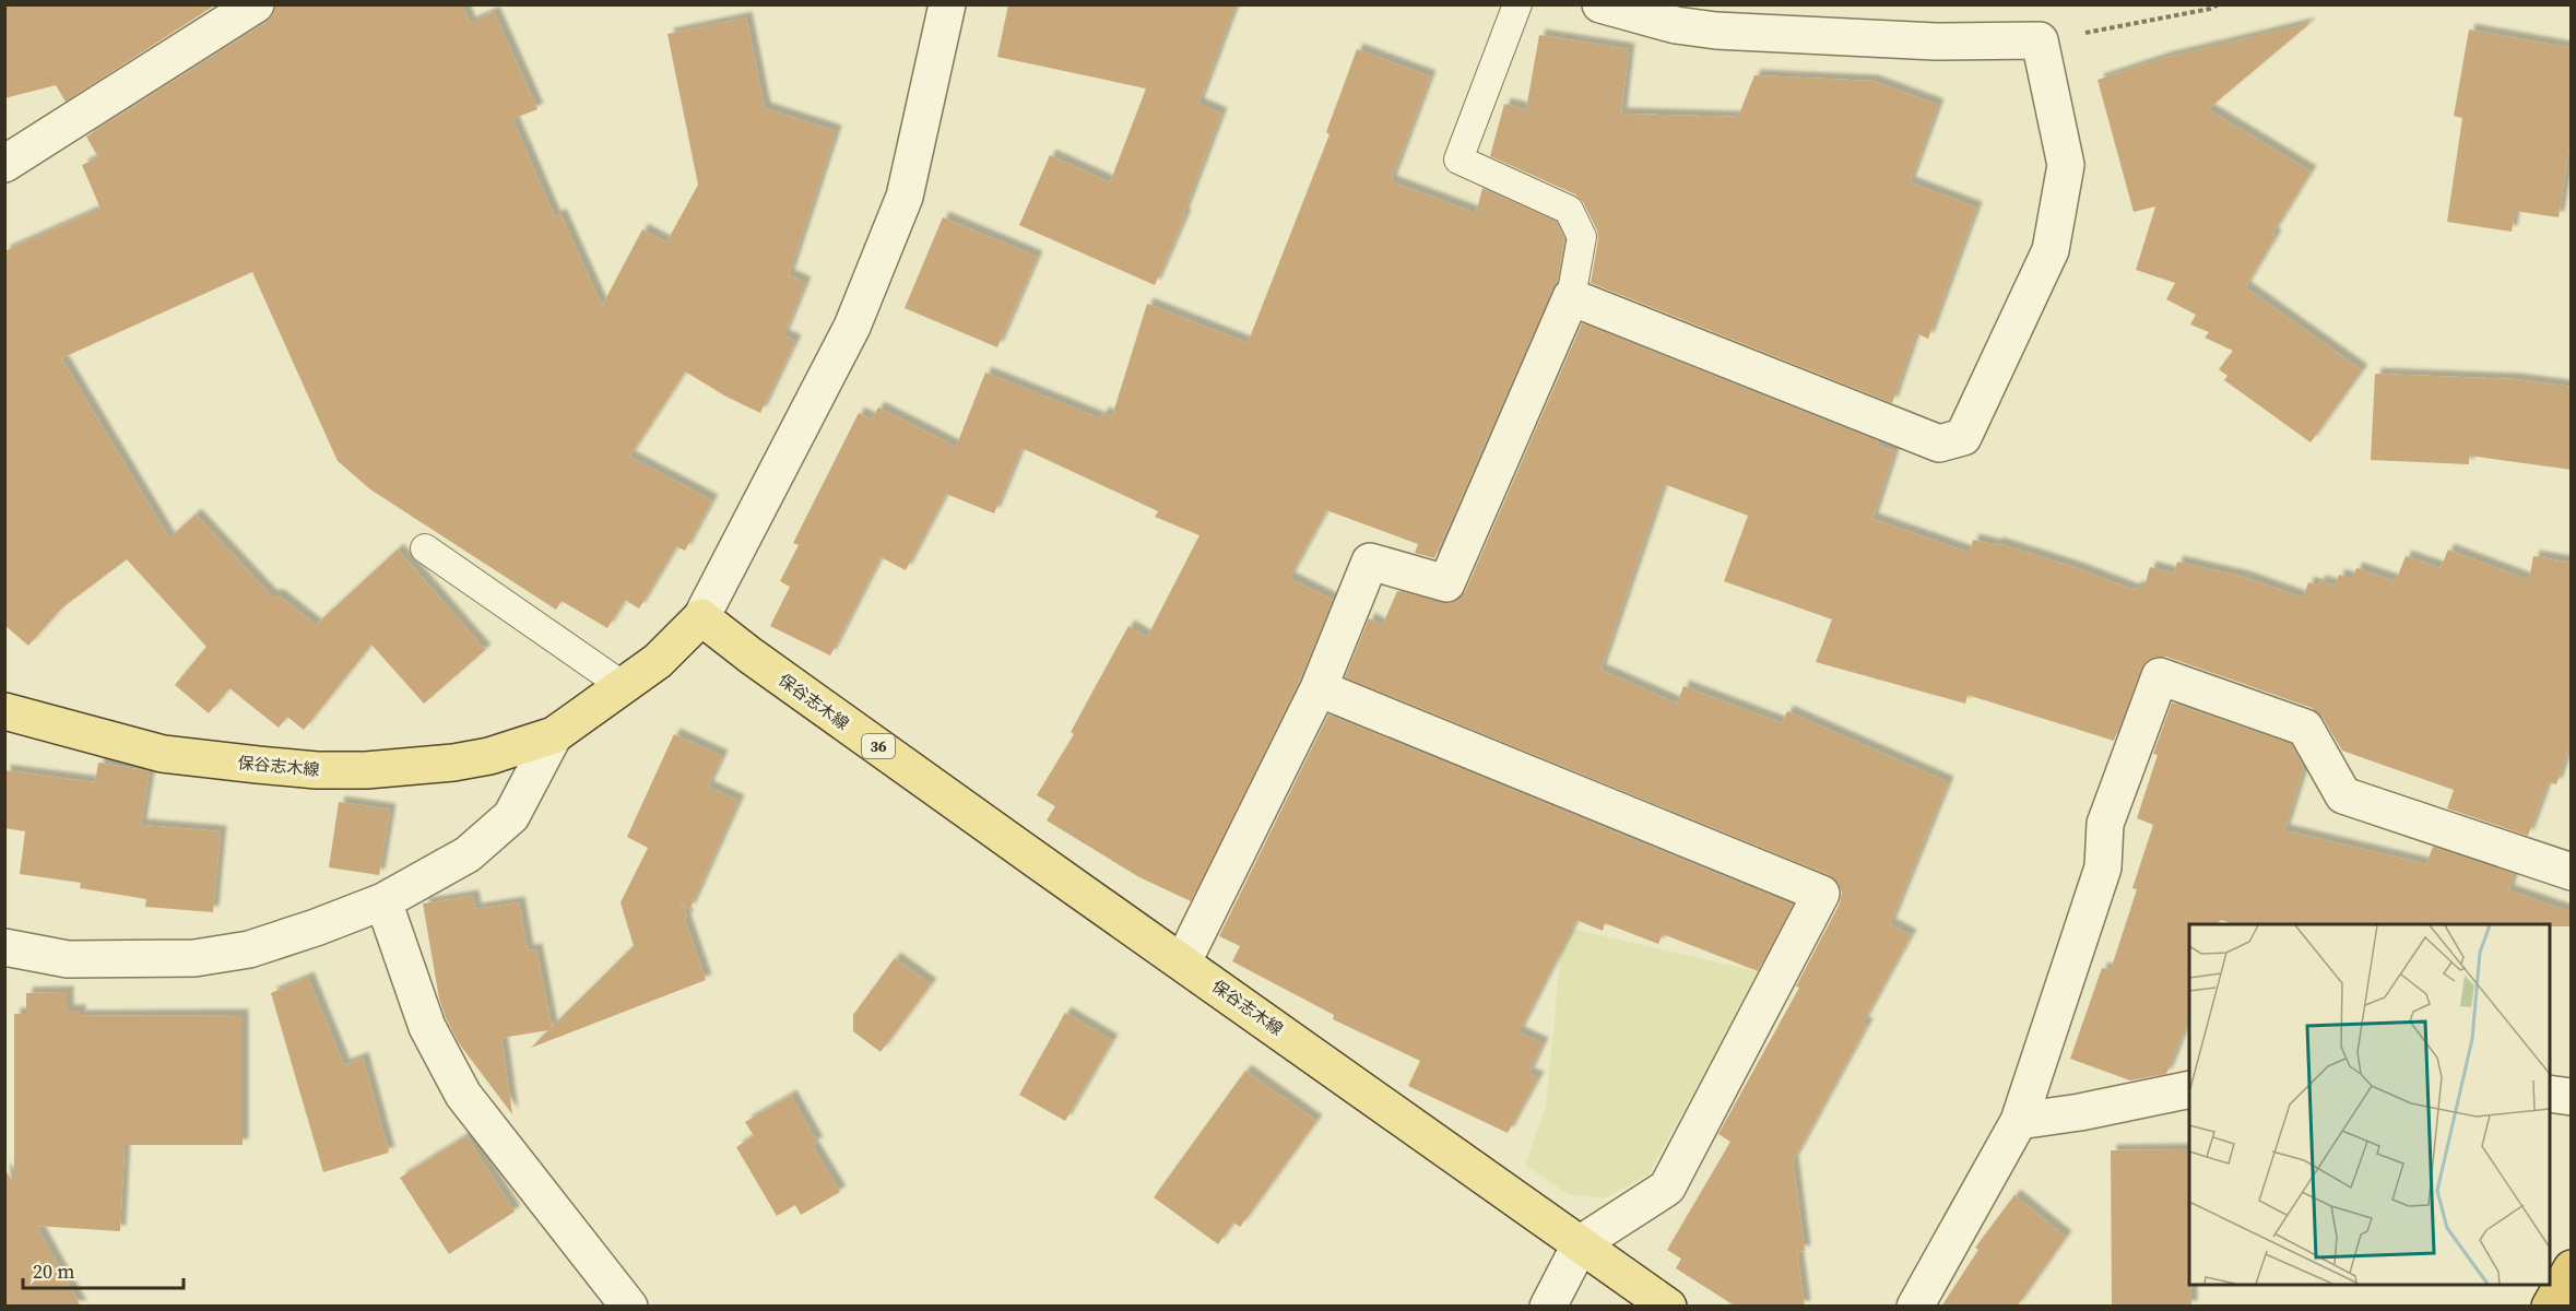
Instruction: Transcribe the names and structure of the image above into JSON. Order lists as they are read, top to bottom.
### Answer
{
  "streets": {
    "main road": ["保谷志木線", "36"]
  },
  "scale_bar": "20 m"
}
